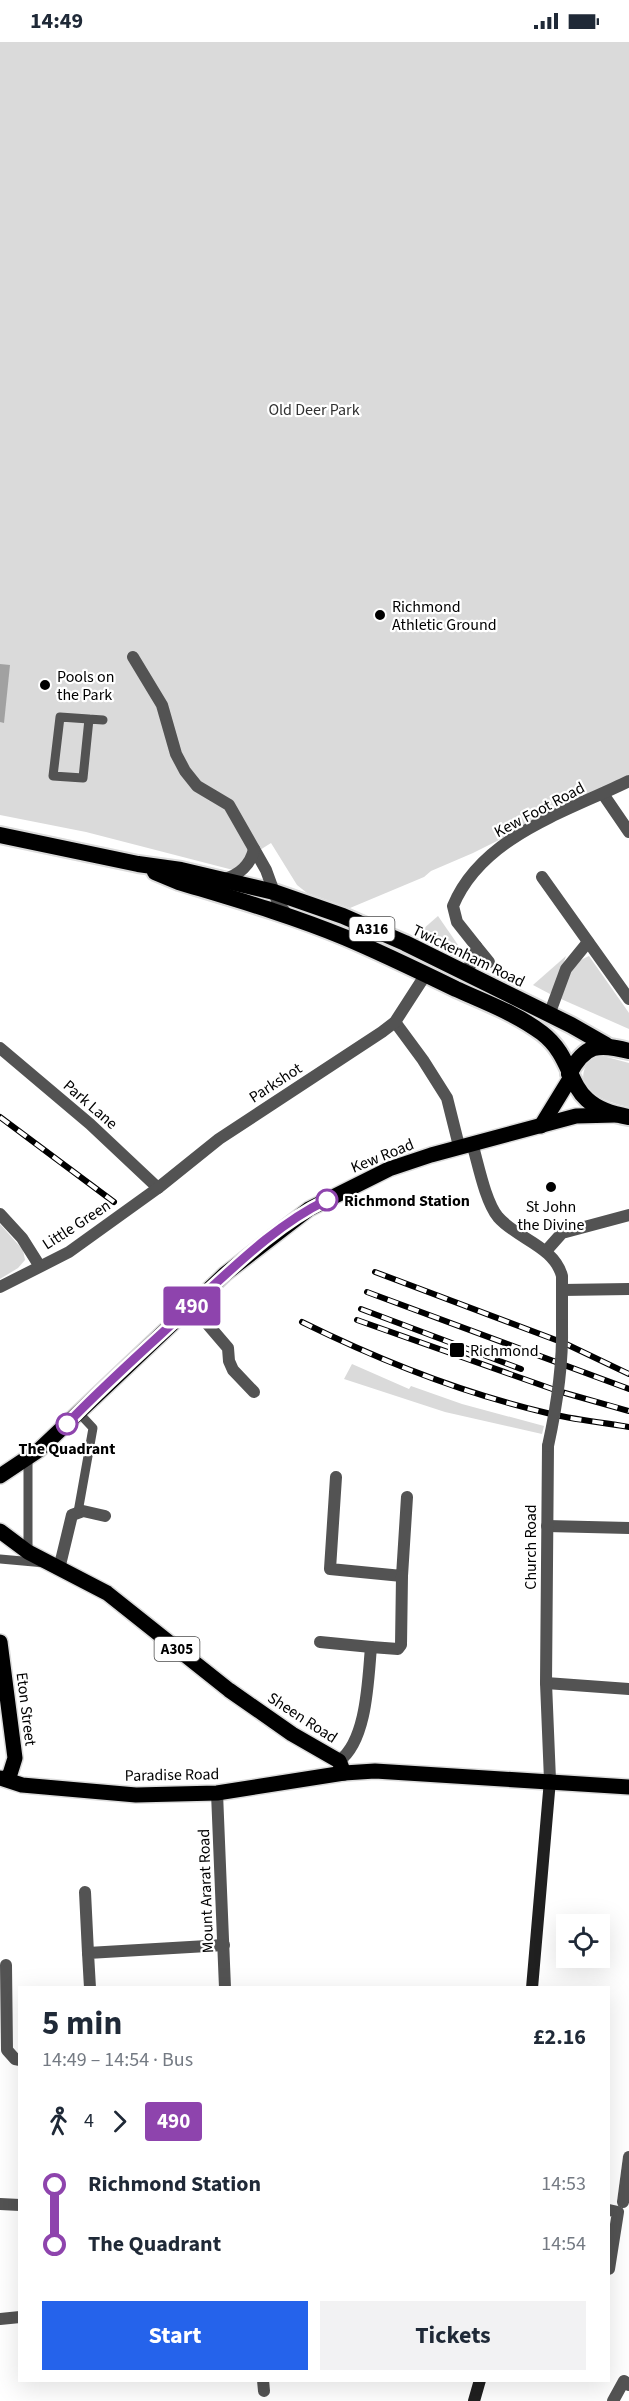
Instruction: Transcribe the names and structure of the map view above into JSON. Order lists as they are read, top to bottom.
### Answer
{
  "streets": {
    "highway": ["A316", "Twickenham Road"],
    "main road": [
      "Kew Road",
      "Church Road",
      "A305",
      "Eton Street",
      "Sheen Road",
      "Paradise Road"
    ],
    "street": [
      "Kew Foot Road",
      "Parkshot",
      "Park Lane",
      "Little Green",
      "Mount Ararat Road"
    ]
  },
  "crossings": [
    ["A316", "Twickenham Road"],
    ["A316", "Kew Road"],
    ["Twickenham Road", "Parkshot"],
    ["Parkshot", "Park Lane"],
    ["Parkshot", "Little Green"],
    ["Parkshot", "Church Road"],
    ["Kew Road", "Church Road"],
    ["Eton Street", "Paradise Road"],
    ["Sheen Road", "Paradise Road"],
    ["Paradise Road", "Mount Ararat Road"]
  ],
  "parks": ["Old Deer Park"],
  "places": {
    "other": [
      "Richmond Athletic Ground",
      "Pools on the Park",
      "St John the Divine",
      "Richmond Station",
      "The Quadrant"
    ],
    "transit": ["Richmond"]
  },
  "lines": ["bus line 490"],
  "page": {
    "status": "14:49",
    "on_map": "490",
    "heading": ["5 min", "14:49 – 14:54 · Bus", "£2.16"],
    "legs": ["4", "490"],
    "list": [
      {
        "name": "Richmond Station",
        "value": "14:53"
      },
      {
        "name": "The Quadrant",
        "value": "14:54"
      }
    ],
    "buttons": ["Start", "Tickets"]
  }
}
